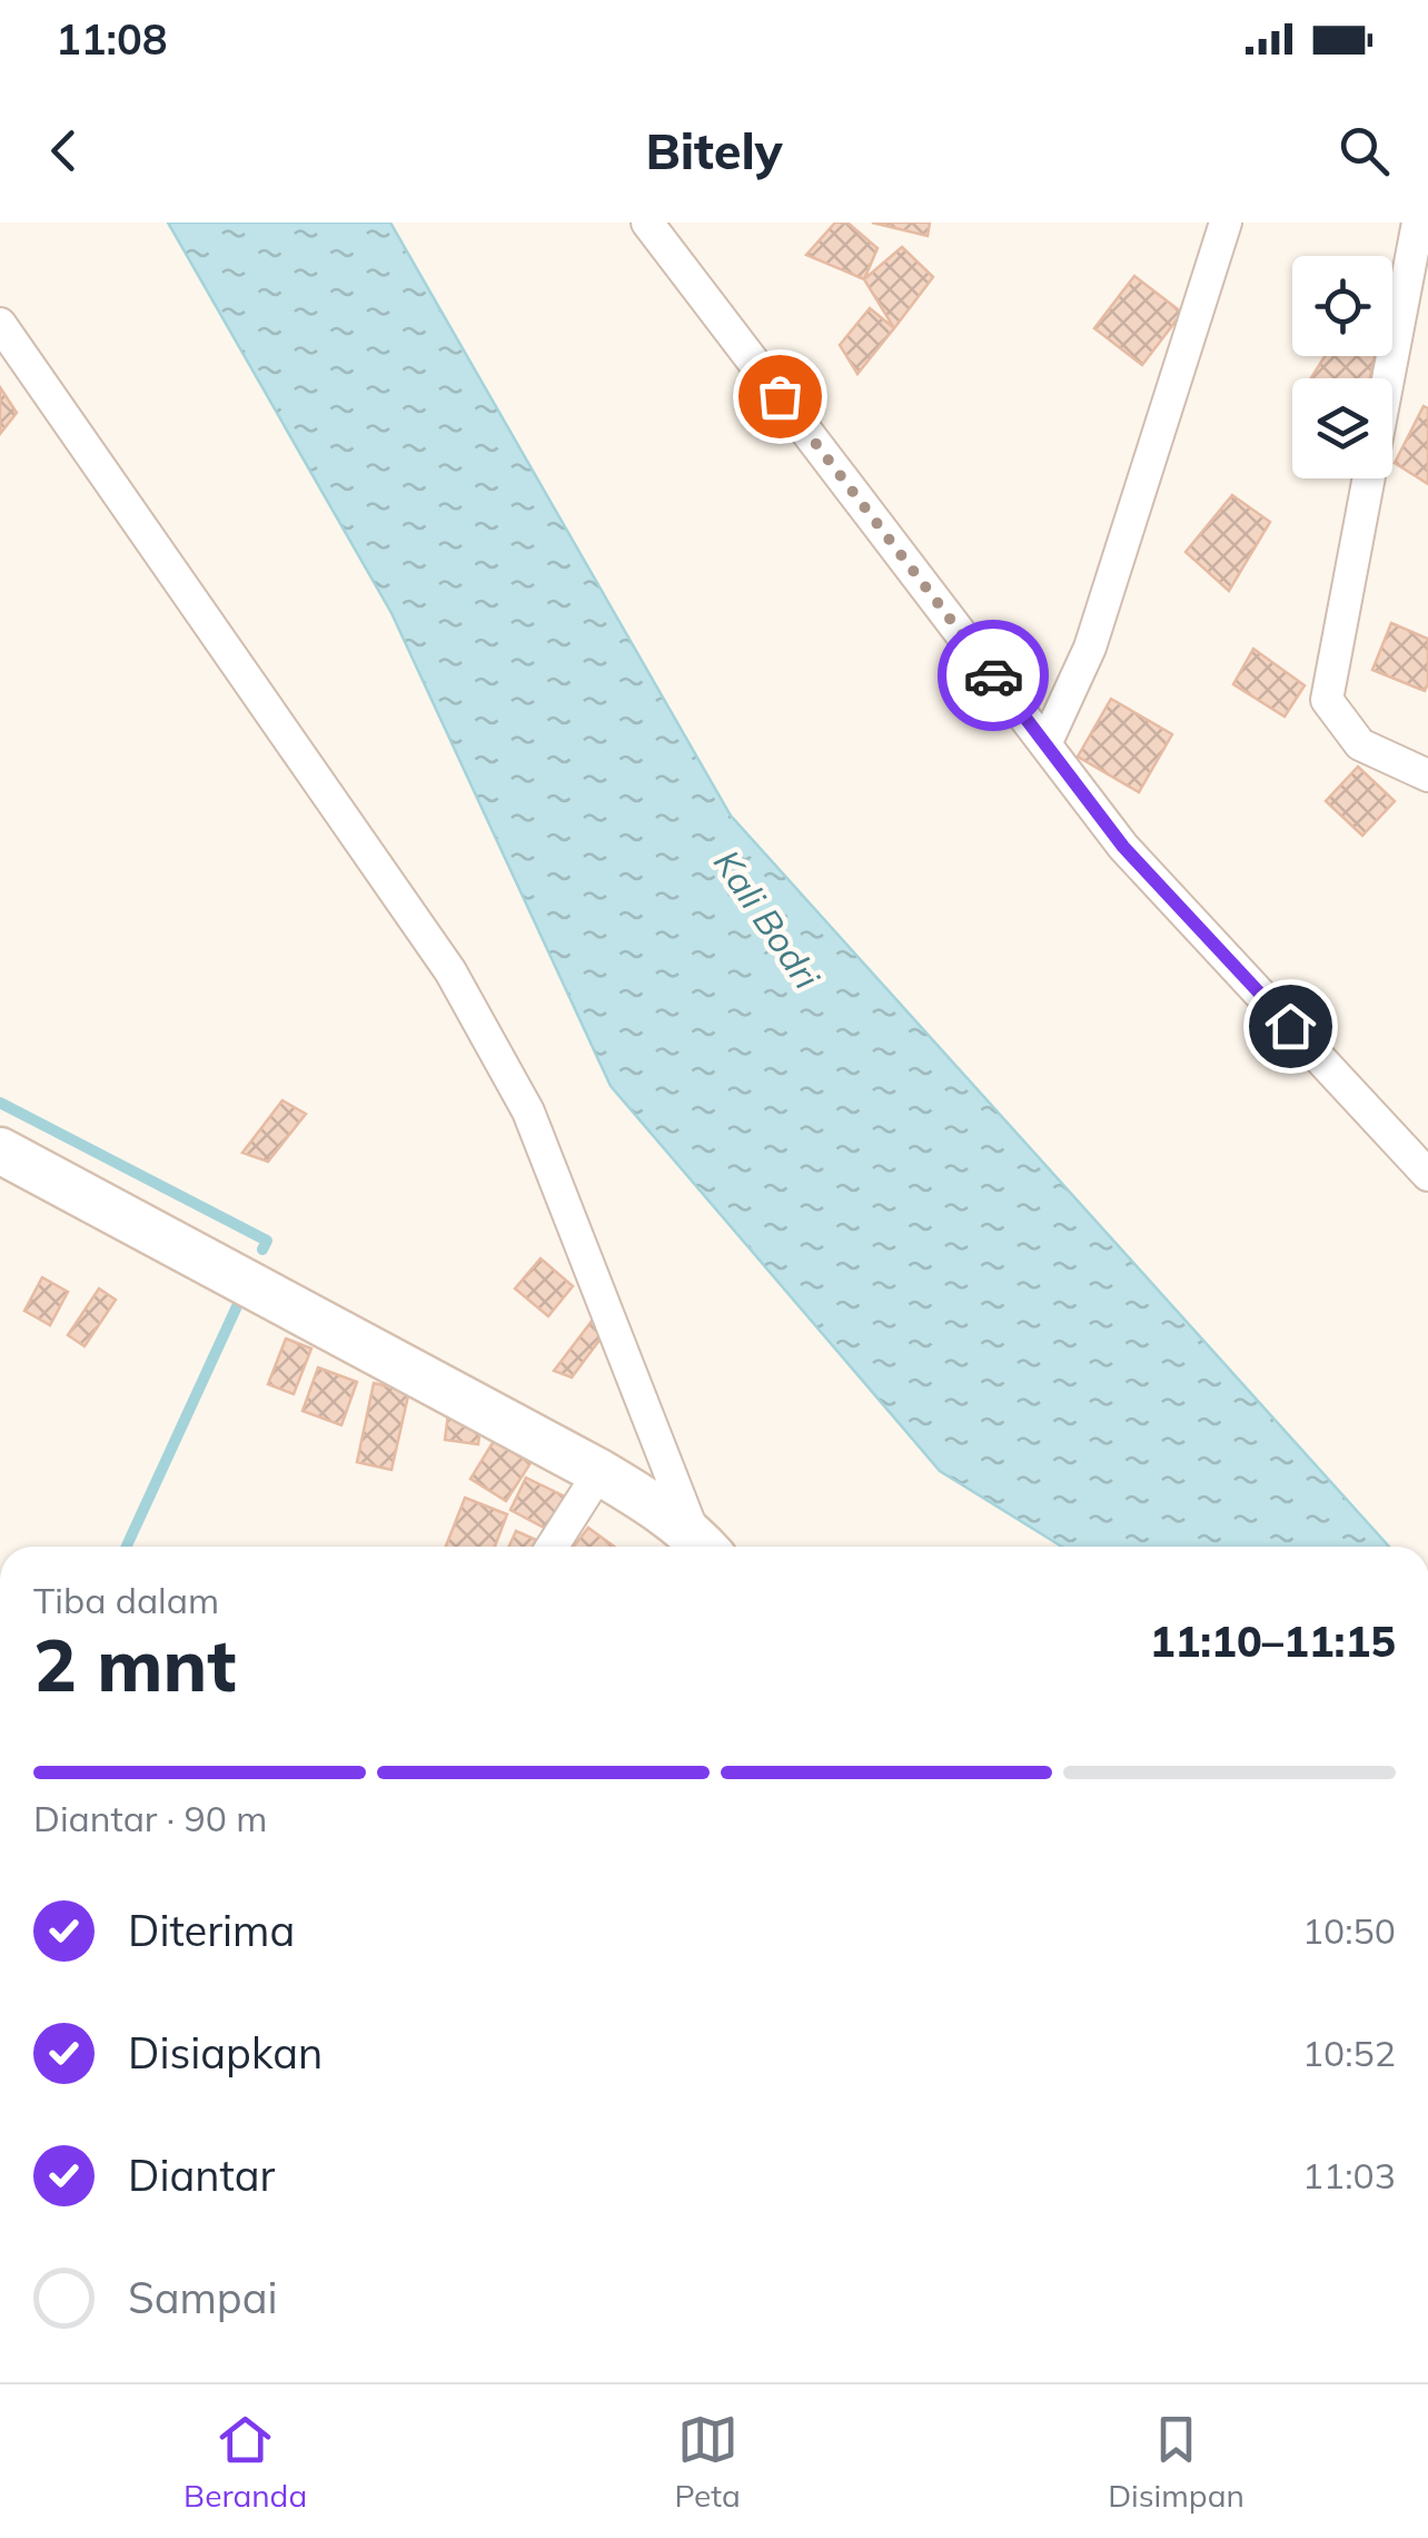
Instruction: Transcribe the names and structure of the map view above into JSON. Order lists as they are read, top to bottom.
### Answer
{
  "water": ["Kali Bodri"],
  "page": {
    "status": "11:08",
    "header": "Bitely",
    "heading": ["2 mnt", "Tiba dalam", "11:10–11:15"],
    "bar": "Diantar · 90 m",
    "list": [
      ["Diterima", "10:50"],
      ["Disiapkan", "10:52"],
      ["Diantar", "11:03"],
      "Sampai"
    ],
    "tabs": ["Beranda", "Peta", "Disimpan"]
  }
}
